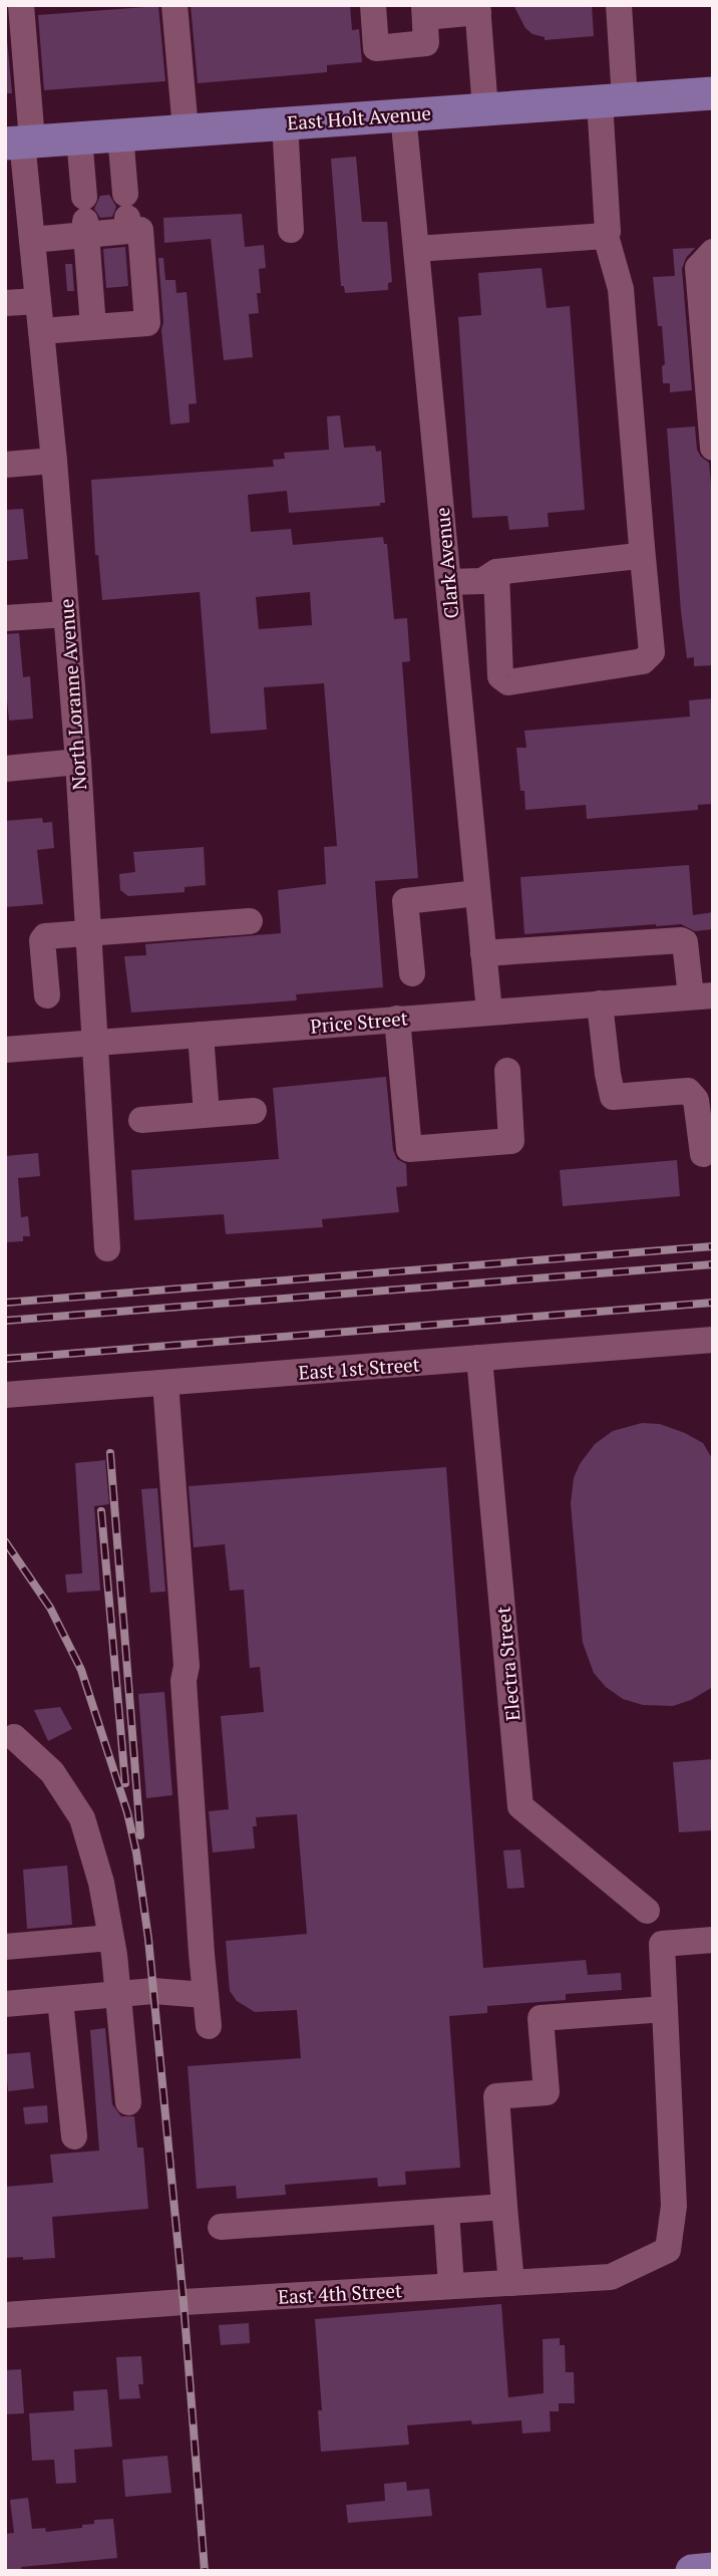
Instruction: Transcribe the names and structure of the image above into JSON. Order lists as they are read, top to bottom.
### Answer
{
  "streets": {
    "main road": ["East Holt Avenue"],
    "street": [
      "Clark Avenue",
      "North Loranne Avenue",
      "Price Street",
      "East 1st Street",
      "Electra Street",
      "East 4th Street"
    ]
  },
  "crossings": [
    ["East Holt Avenue", "Clark Avenue"],
    ["East Holt Avenue", "North Loranne Avenue"],
    ["Clark Avenue", "Price Street"],
    ["North Loranne Avenue", "Price Street"],
    ["East 1st Street", "Electra Street"]
  ]
}
